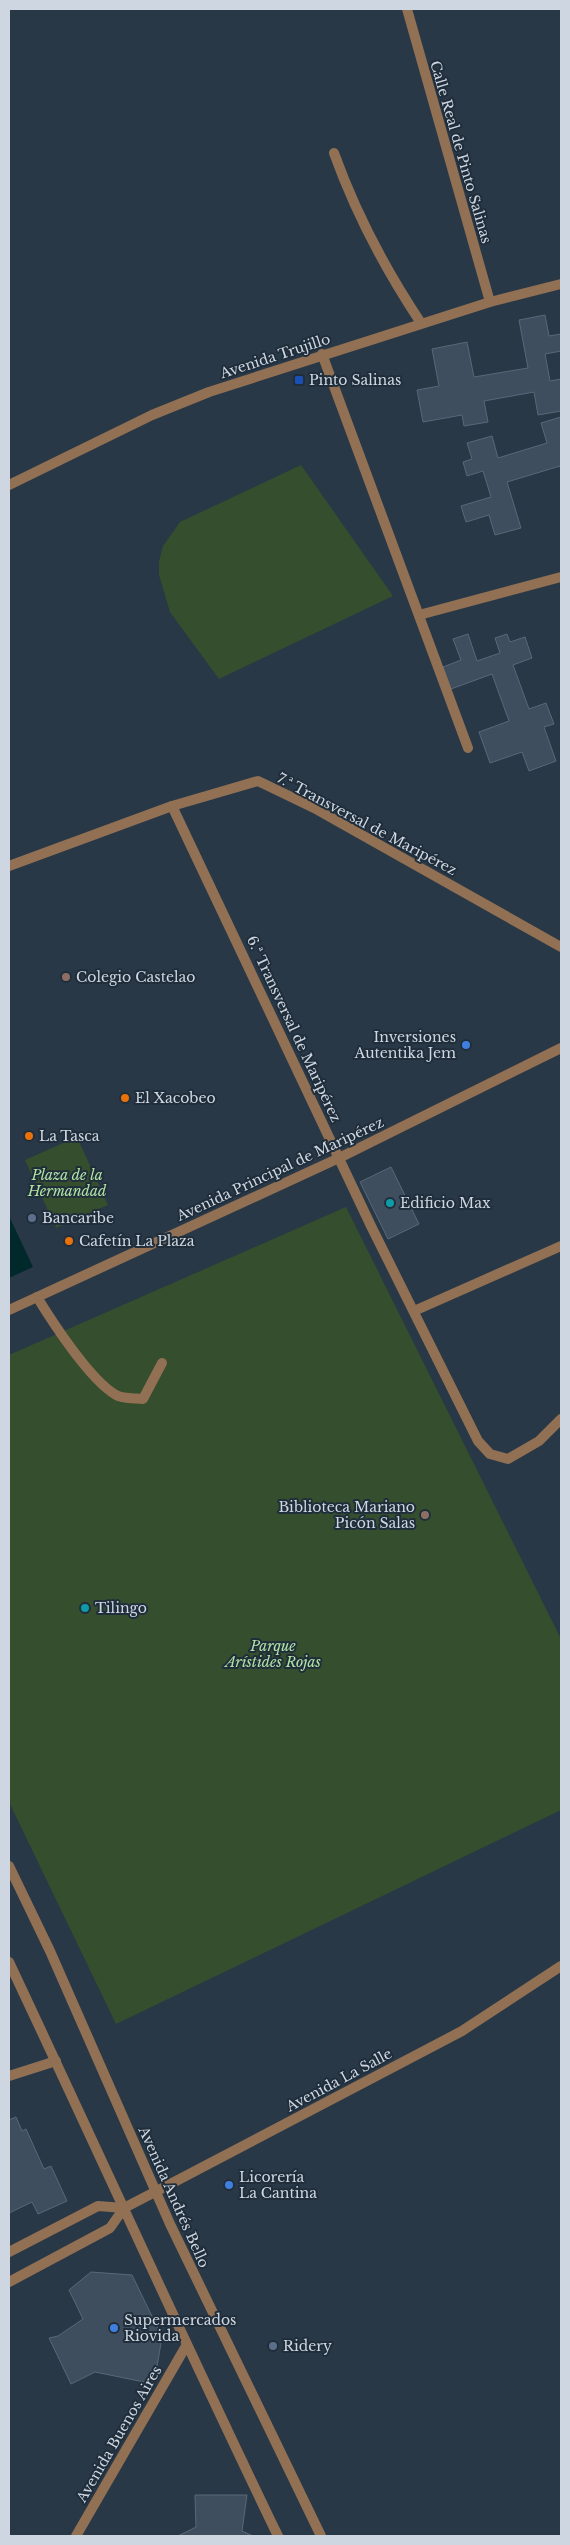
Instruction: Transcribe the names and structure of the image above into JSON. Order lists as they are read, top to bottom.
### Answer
{
  "streets": {
    "street": [
      "Calle Real de Pinto Salinas",
      "Avenida Trujillo",
      "7.ª Transversal de Maripérez",
      "6.ª Transversal de Maripérez",
      "Avenida Principal de Maripérez",
      "Avenida La Salle",
      "Avenida Andrés Bello",
      "Avenida Buenos Aires"
    ]
  },
  "crossings": [
    ["Calle Real de Pinto Salinas", "Avenida Trujillo"],
    ["7.ª Transversal de Maripérez", "6.ª Transversal de Maripérez"],
    ["6.ª Transversal de Maripérez", "Avenida Principal de Maripérez"],
    ["Avenida La Salle", "Avenida Andrés Bello"]
  ],
  "parks": ["Plaza de la Hermandad", "Parque Arístides Rojas"],
  "places": {
    "transit": ["Pinto Salinas"],
    "other": [
      "Colegio Castelao",
      "Inversiones Autentika Jem",
      "El Xacobeo",
      "La Tasca",
      "Edificio Max",
      "Bancaribe",
      "Cafetín La Plaza",
      "Biblioteca Mariano Picón Salas",
      "Tilingo",
      "Licorería La Cantina",
      "Supermercados Riovida",
      "Ridery"
    ]
  }
}
